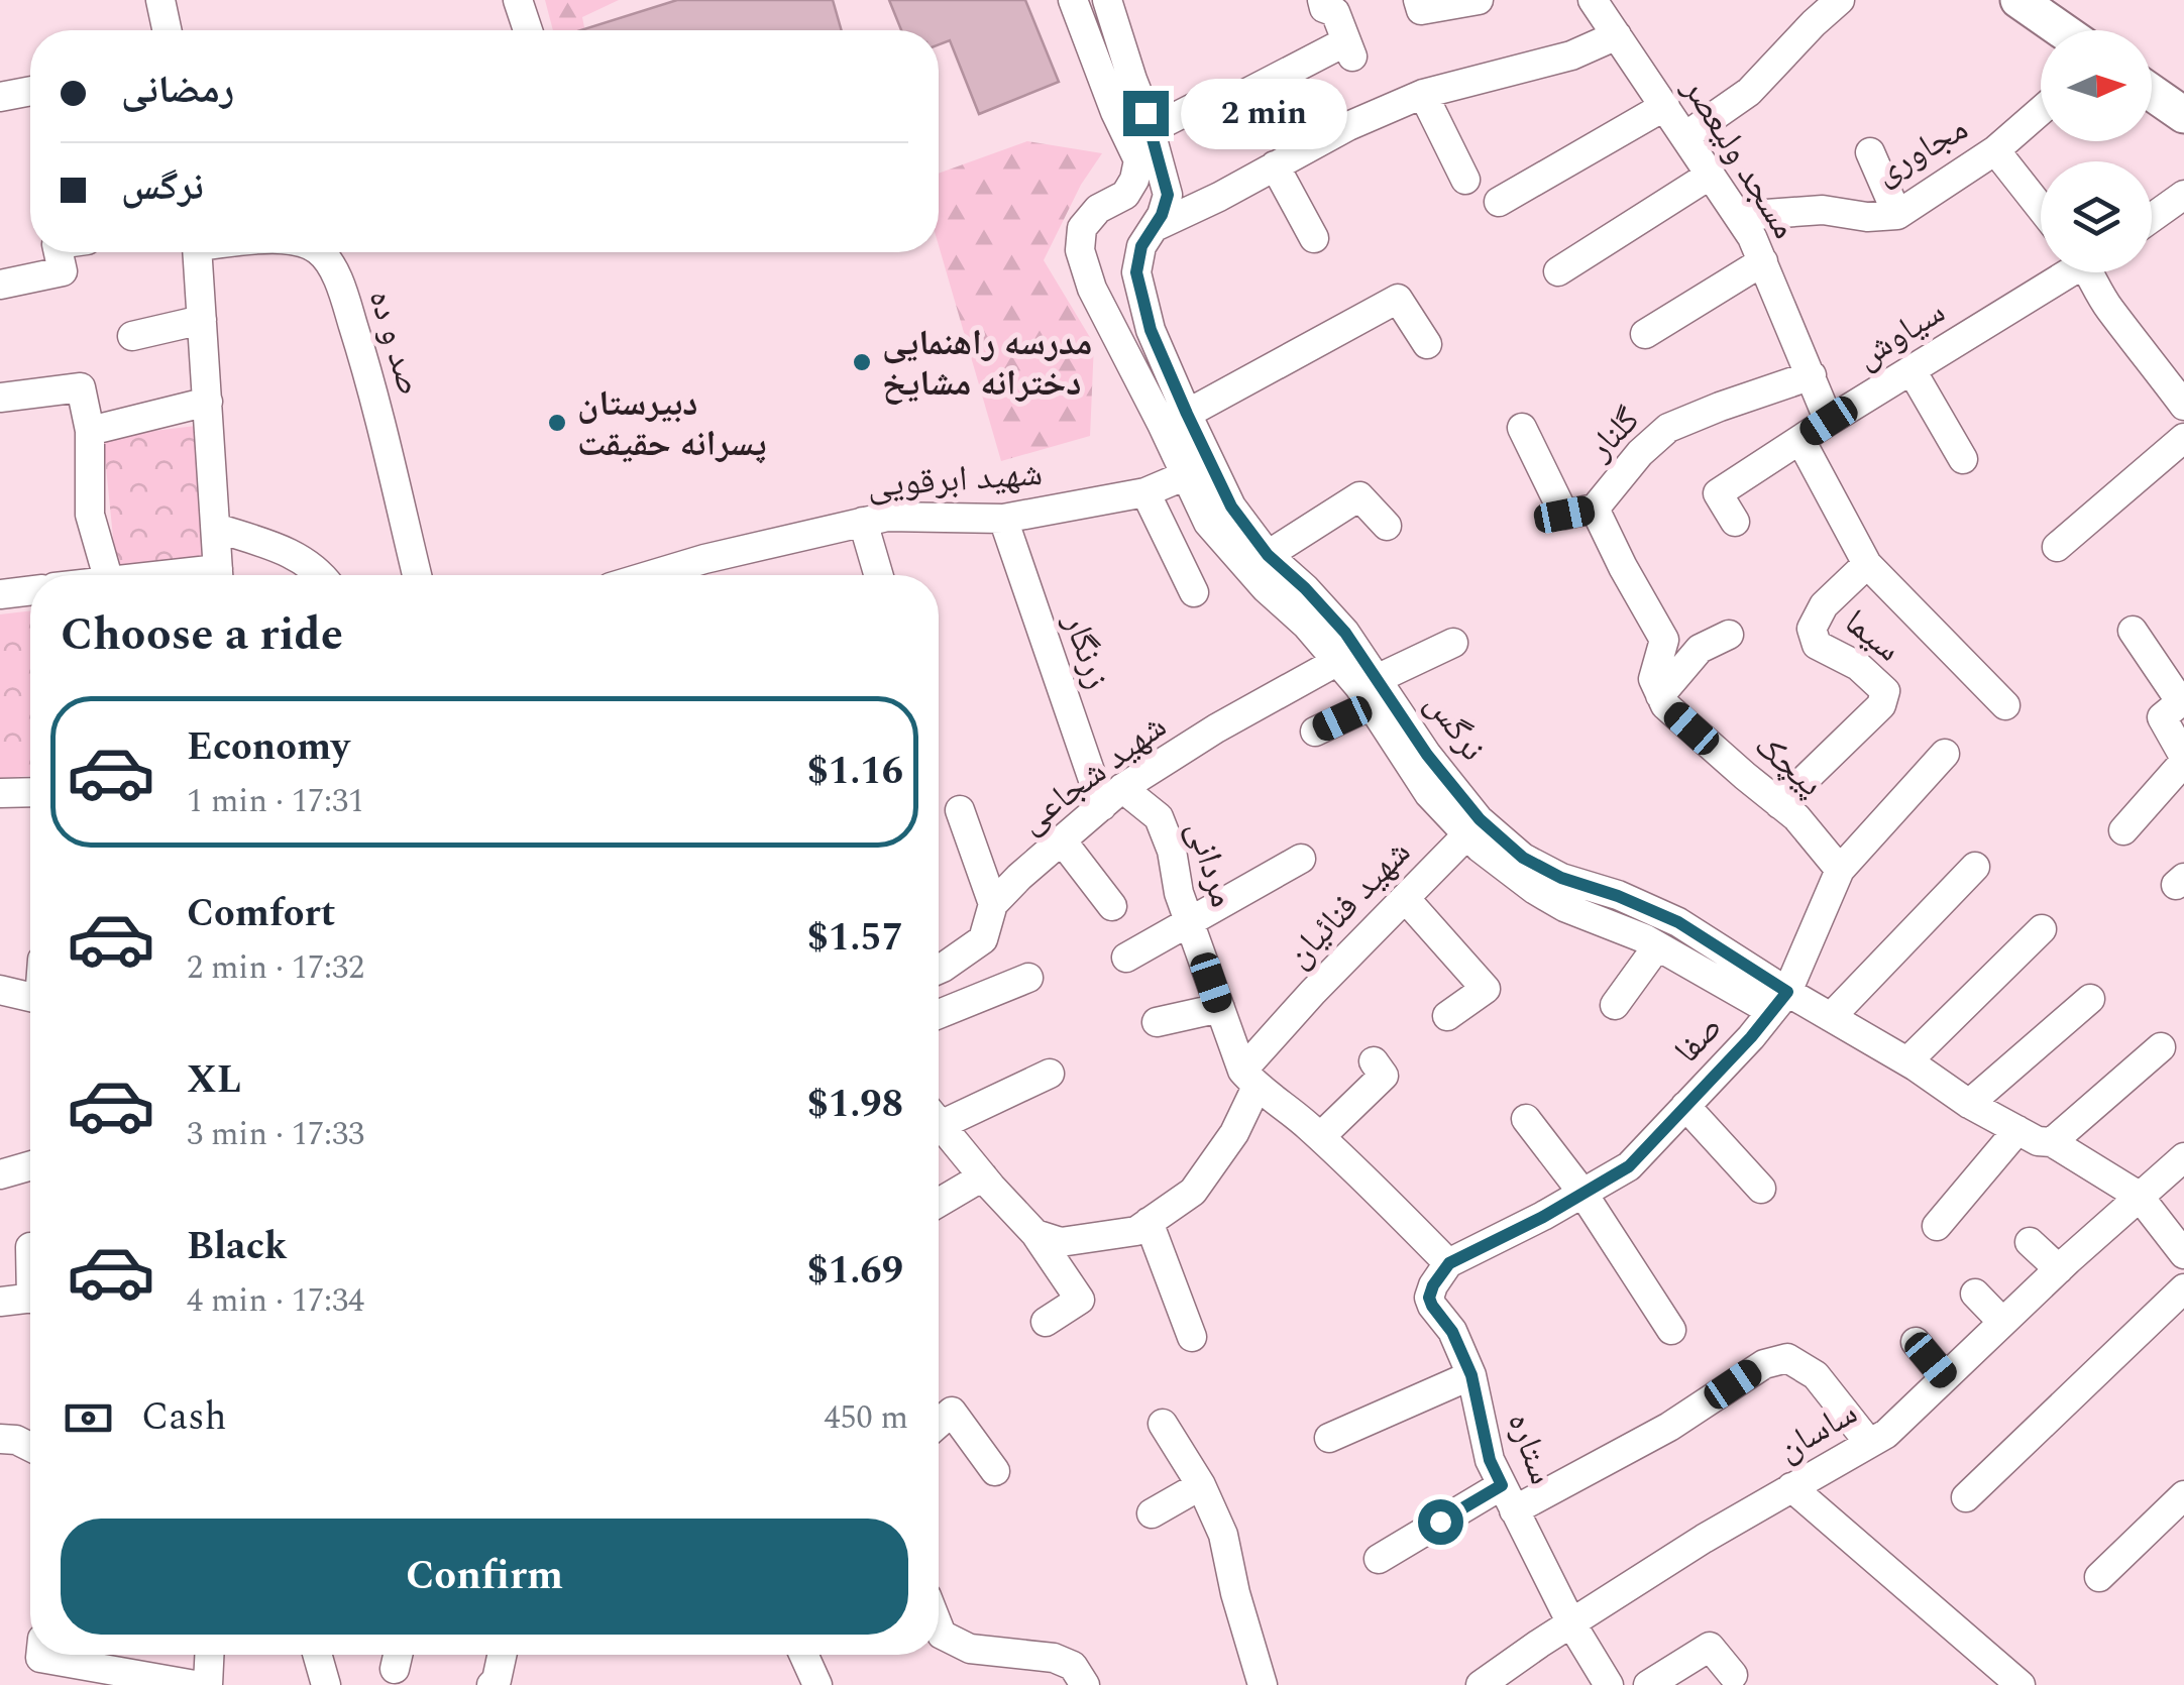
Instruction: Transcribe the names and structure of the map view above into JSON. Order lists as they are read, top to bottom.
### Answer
{
  "streets": {
    "street": [
      "مجاوری",
      "مسجد ولیعصر",
      "سیاوش",
      "صد و ده",
      "گلنار",
      "شهید ابرقویی",
      "سیما",
      "زرنگار",
      "نرگس",
      "پیچک",
      "شهید شجاعی",
      "مردانی",
      "شهید فنائیان",
      "صفا",
      "ساسان",
      "ستاره"
    ]
  },
  "crossings": [
    ["مجاوری", "مسجد ولیعصر"],
    ["مسجد ولیعصر", "سیاوش"],
    ["مسجد ولیعصر", "گلنار"],
    ["سیاوش", "سیما"],
    ["شهید ابرقویی", "زرنگار"],
    ["شهید ابرقویی", "نرگس"],
    ["سیما", "پیچک"],
    ["زرنگار", "شهید شجاعی"],
    ["زرنگار", "مردانی"],
    ["نرگس", "شهید شجاعی"],
    ["نرگس", "شهید فنائیان"],
    ["نرگس", "صفا"],
    ["نرگس", "ساسان"],
    ["پیچک", "صفا"],
    ["شهید شجاعی", "مردانی"],
    ["مردانی", "شهید فنائیان"],
    ["صفا", "ستاره"],
    ["ساسان", "ستاره"]
  ],
  "places": ["مدرسه راهنمایی دخترانه مشایخ", "دبیرستان پسرانه حقیقت"],
  "north": "right",
  "page": {
    "banner": ["رمضانی", "نرگس"],
    "bubble": "2 min",
    "heading": "Choose a ride",
    "list": [
      {
        "name": "Economy",
        "note": "1 min · 17:31",
        "value": "$1.16"
      },
      {
        "name": "Comfort",
        "note": "2 min · 17:32",
        "value": "$1.57"
      },
      {
        "name": "XL",
        "note": "3 min · 17:33",
        "value": "$1.98"
      },
      {
        "name": "Black",
        "note": "4 min · 17:34",
        "value": "$1.69"
      }
    ],
    "pay": ["Cash", "450 m"],
    "buttons": "Confirm"
  }
}
